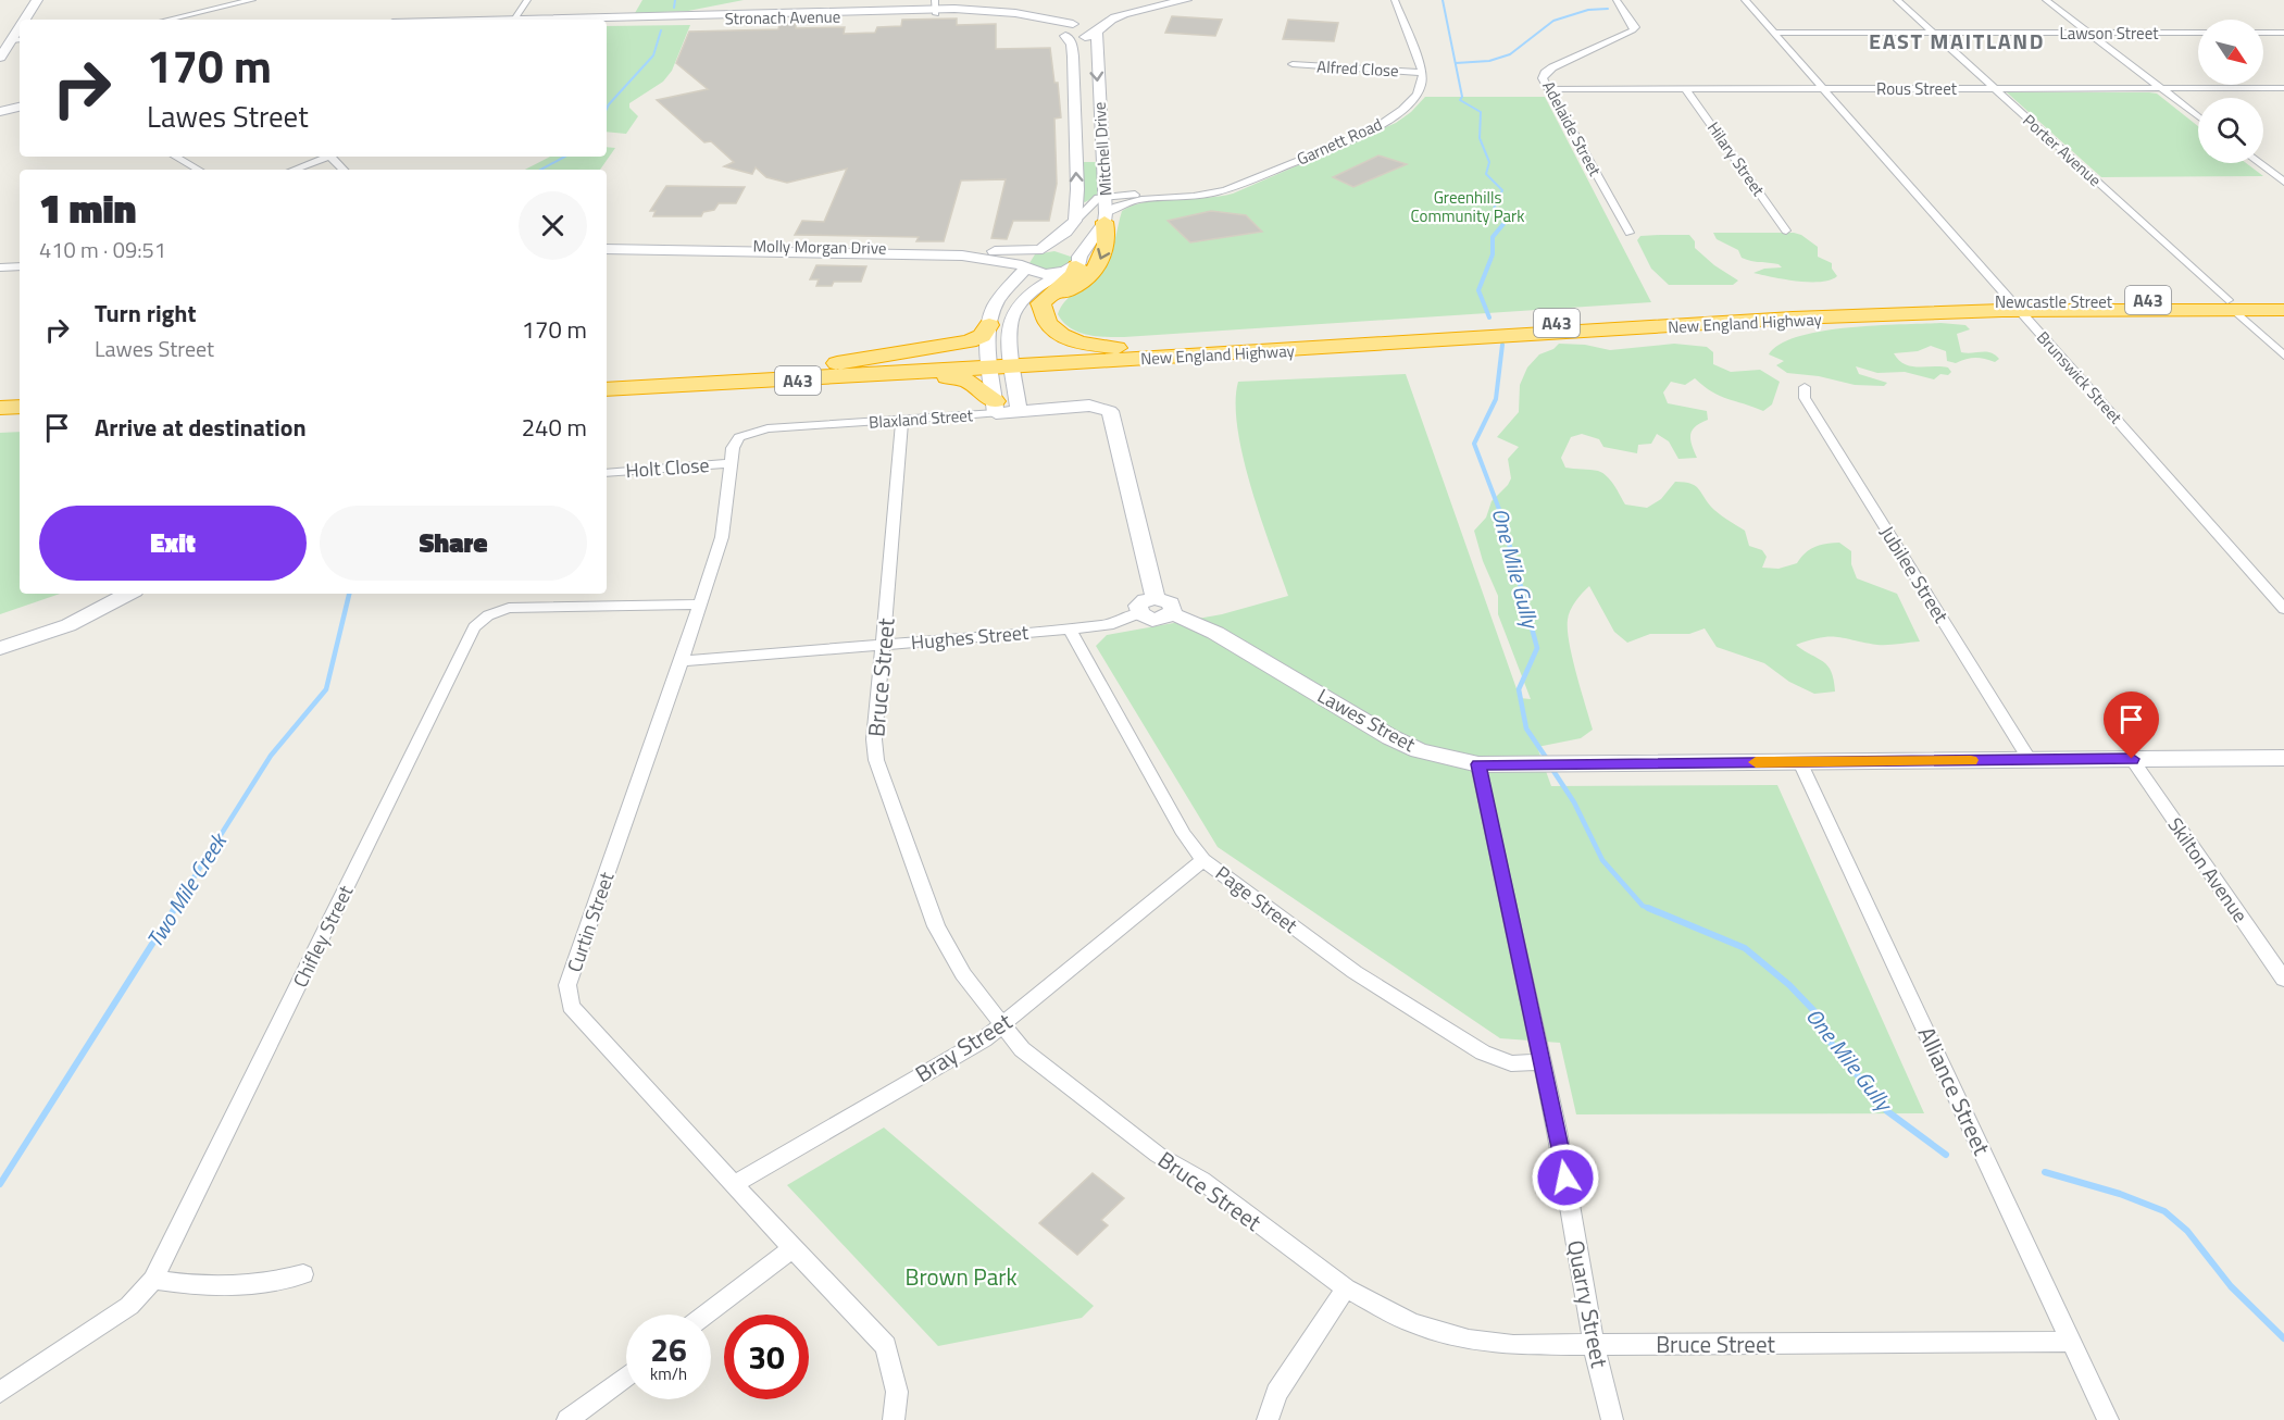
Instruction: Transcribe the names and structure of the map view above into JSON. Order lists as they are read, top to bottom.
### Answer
{
  "streets": {
    "highway": ["A43", "Newcastle Street", "New England Highway"],
    "street": [
      "Stronach Avenue",
      "Lawson Street",
      "Alfred Close",
      "Rous Street",
      "Adelaide Street",
      "Garnett Road",
      "Mitchell Drive",
      "Porter Avenue",
      "Hilary Street",
      "Molly Morgan Drive",
      "Brunswick Street",
      "Blaxland Street",
      "Holt Close",
      "Jubilee Street",
      "Hughes Street",
      "Bruce Street",
      "Lawes Street",
      "Skilton Avenue",
      "Page Street",
      "Curtin Street",
      "Chifley Street",
      "Bray Street",
      "Alliance Street",
      "Quarry Street"
    ]
  },
  "crossings": [
    ["Stronach Avenue", "Mitchell Drive"],
    ["Lawson Street", "Porter Avenue"],
    ["Lawson Street", "Brunswick Street"],
    ["Alfred Close", "Garnett Road"],
    ["Rous Street", "Adelaide Street"],
    ["Rous Street", "Porter Avenue"],
    ["Rous Street", "Hilary Street"],
    ["Rous Street", "Brunswick Street"],
    ["Garnett Road", "Mitchell Drive"],
    ["Mitchell Drive", "Molly Morgan Drive"],
    ["Mitchell Drive", "New England Highway"],
    ["Mitchell Drive", "Blaxland Street"],
    ["Porter Avenue", "Newcastle Street"],
    ["Newcastle Street", "New England Highway"],
    ["Newcastle Street", "Brunswick Street"],
    ["Blaxland Street", "Bruce Street"],
    ["Blaxland Street", "Curtin Street"],
    ["Holt Close", "Curtin Street"],
    ["Jubilee Street", "Lawes Street"],
    ["Hughes Street", "Bruce Street"],
    ["Hughes Street", "Page Street"],
    ["Hughes Street", "Curtin Street"],
    ["Bruce Street", "Bray Street"],
    ["Bruce Street", "Alliance Street"],
    ["Bruce Street", "Quarry Street"],
    ["Lawes Street", "Skilton Avenue"],
    ["Lawes Street", "Alliance Street"],
    ["Lawes Street", "Quarry Street"],
    ["Page Street", "Bray Street"],
    ["Page Street", "Quarry Street"],
    ["Curtin Street", "Chifley Street"],
    ["Curtin Street", "Bray Street"]
  ],
  "districts": ["EAST MAITLAND"],
  "water": ["One Mile Gully", "Two Mile Creek"],
  "parks": ["Greenhills Community Park", "Brown Park"],
  "north": "bottom right",
  "page": {
    "turn": ["170 m", "Lawes Street"],
    "heading": ["1 min", "410 m · 09:51"],
    "list": [
      {
        "name": "Turn right",
        "note": "Lawes Street",
        "value": "170 m"
      },
      {
        "name": "Arrive at destination",
        "value": "240 m"
      }
    ],
    "buttons": ["Exit", "Share"],
    "speed": "26 km/h",
    "limit": "30"
  }
}
